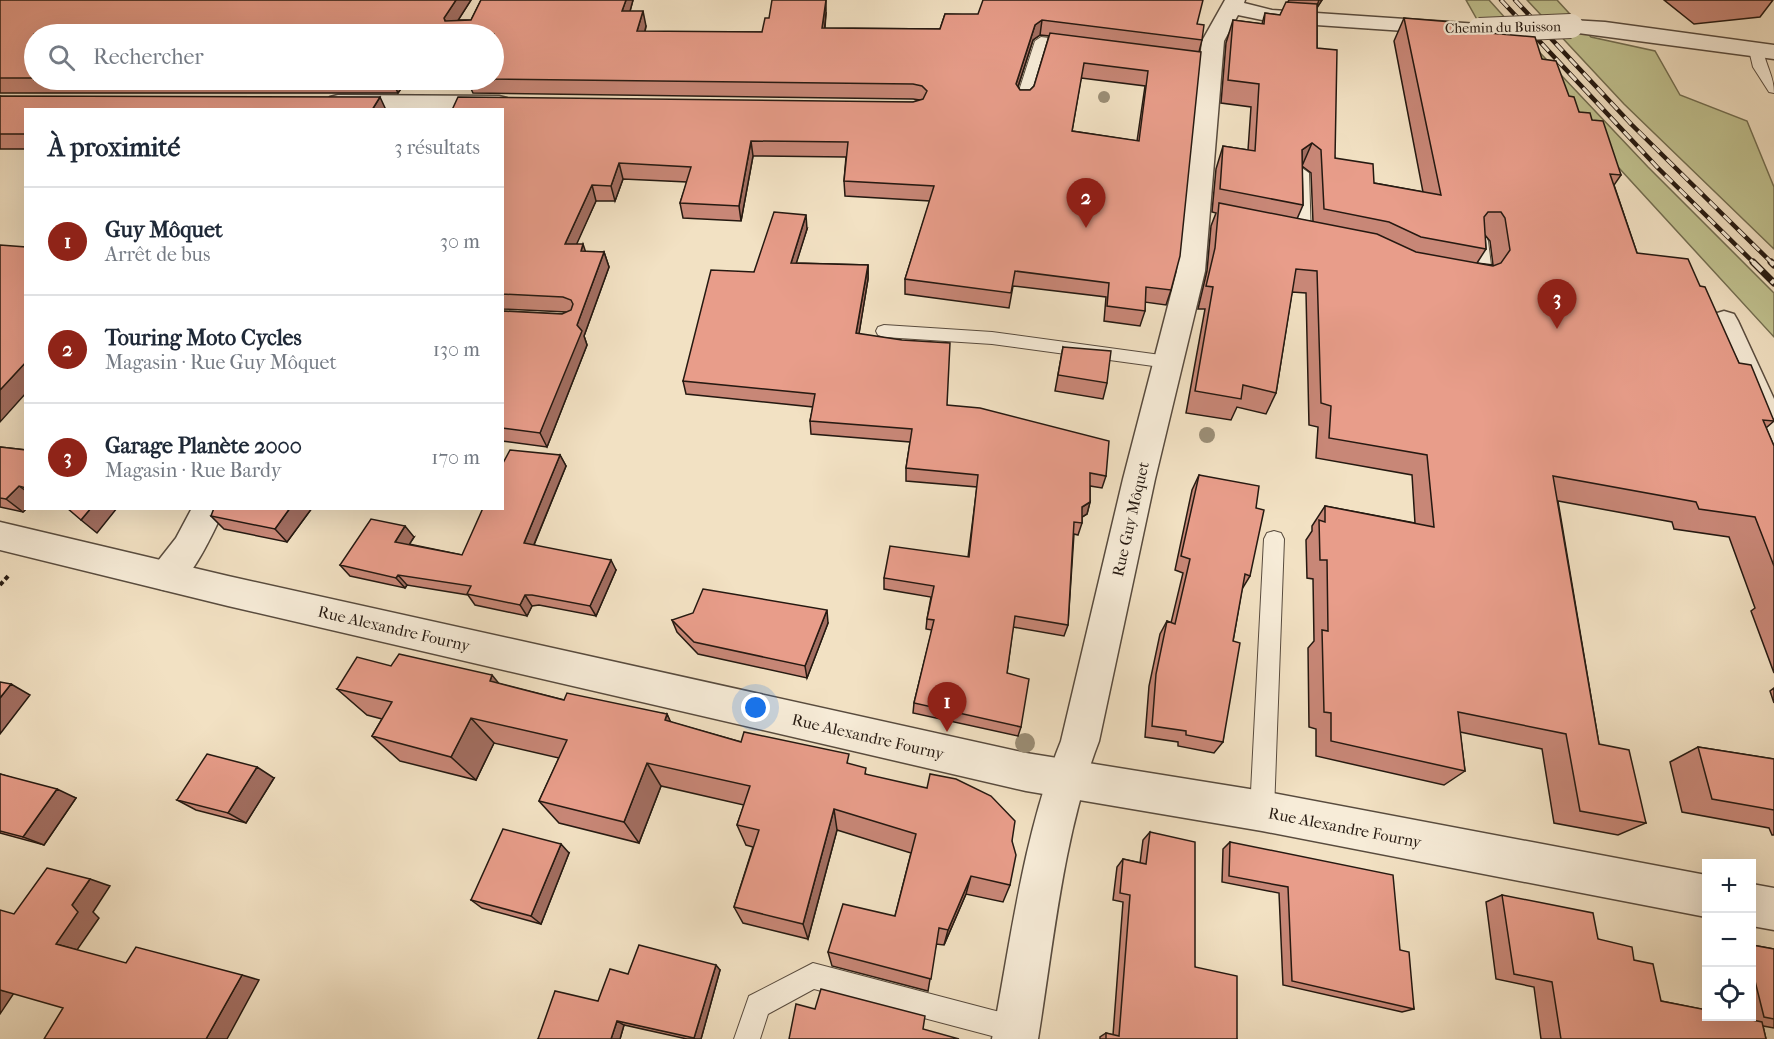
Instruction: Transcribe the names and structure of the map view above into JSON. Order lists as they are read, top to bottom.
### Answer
{
  "streets": {
    "street": ["Chemin du Buisson", "Rue Guy Môquet", "Rue Alexandre Fourny"]
  },
  "crossings": [
    ["Chemin du Buisson", "Rue Guy Môquet"],
    ["Rue Guy Môquet", "Rue Alexandre Fourny"]
  ],
  "page": {
    "search": "Rechercher",
    "heading": ["À proximité", "3 résultats"],
    "pins": ["2", "3", "1"],
    "list": [
      {
        "mark": "1",
        "name": "Guy Môquet",
        "note": "Arrêt de bus",
        "value": "30 m"
      },
      {
        "mark": "2",
        "name": "Touring Moto Cycles",
        "note": "Magasin · Rue Guy Môquet",
        "value": "130 m"
      },
      {
        "mark": "3",
        "name": "Garage Planète 2000",
        "note": "Magasin · Rue Bardy",
        "value": "170 m"
      }
    ],
    "map_buttons": ["+", "−"]
  }
}
